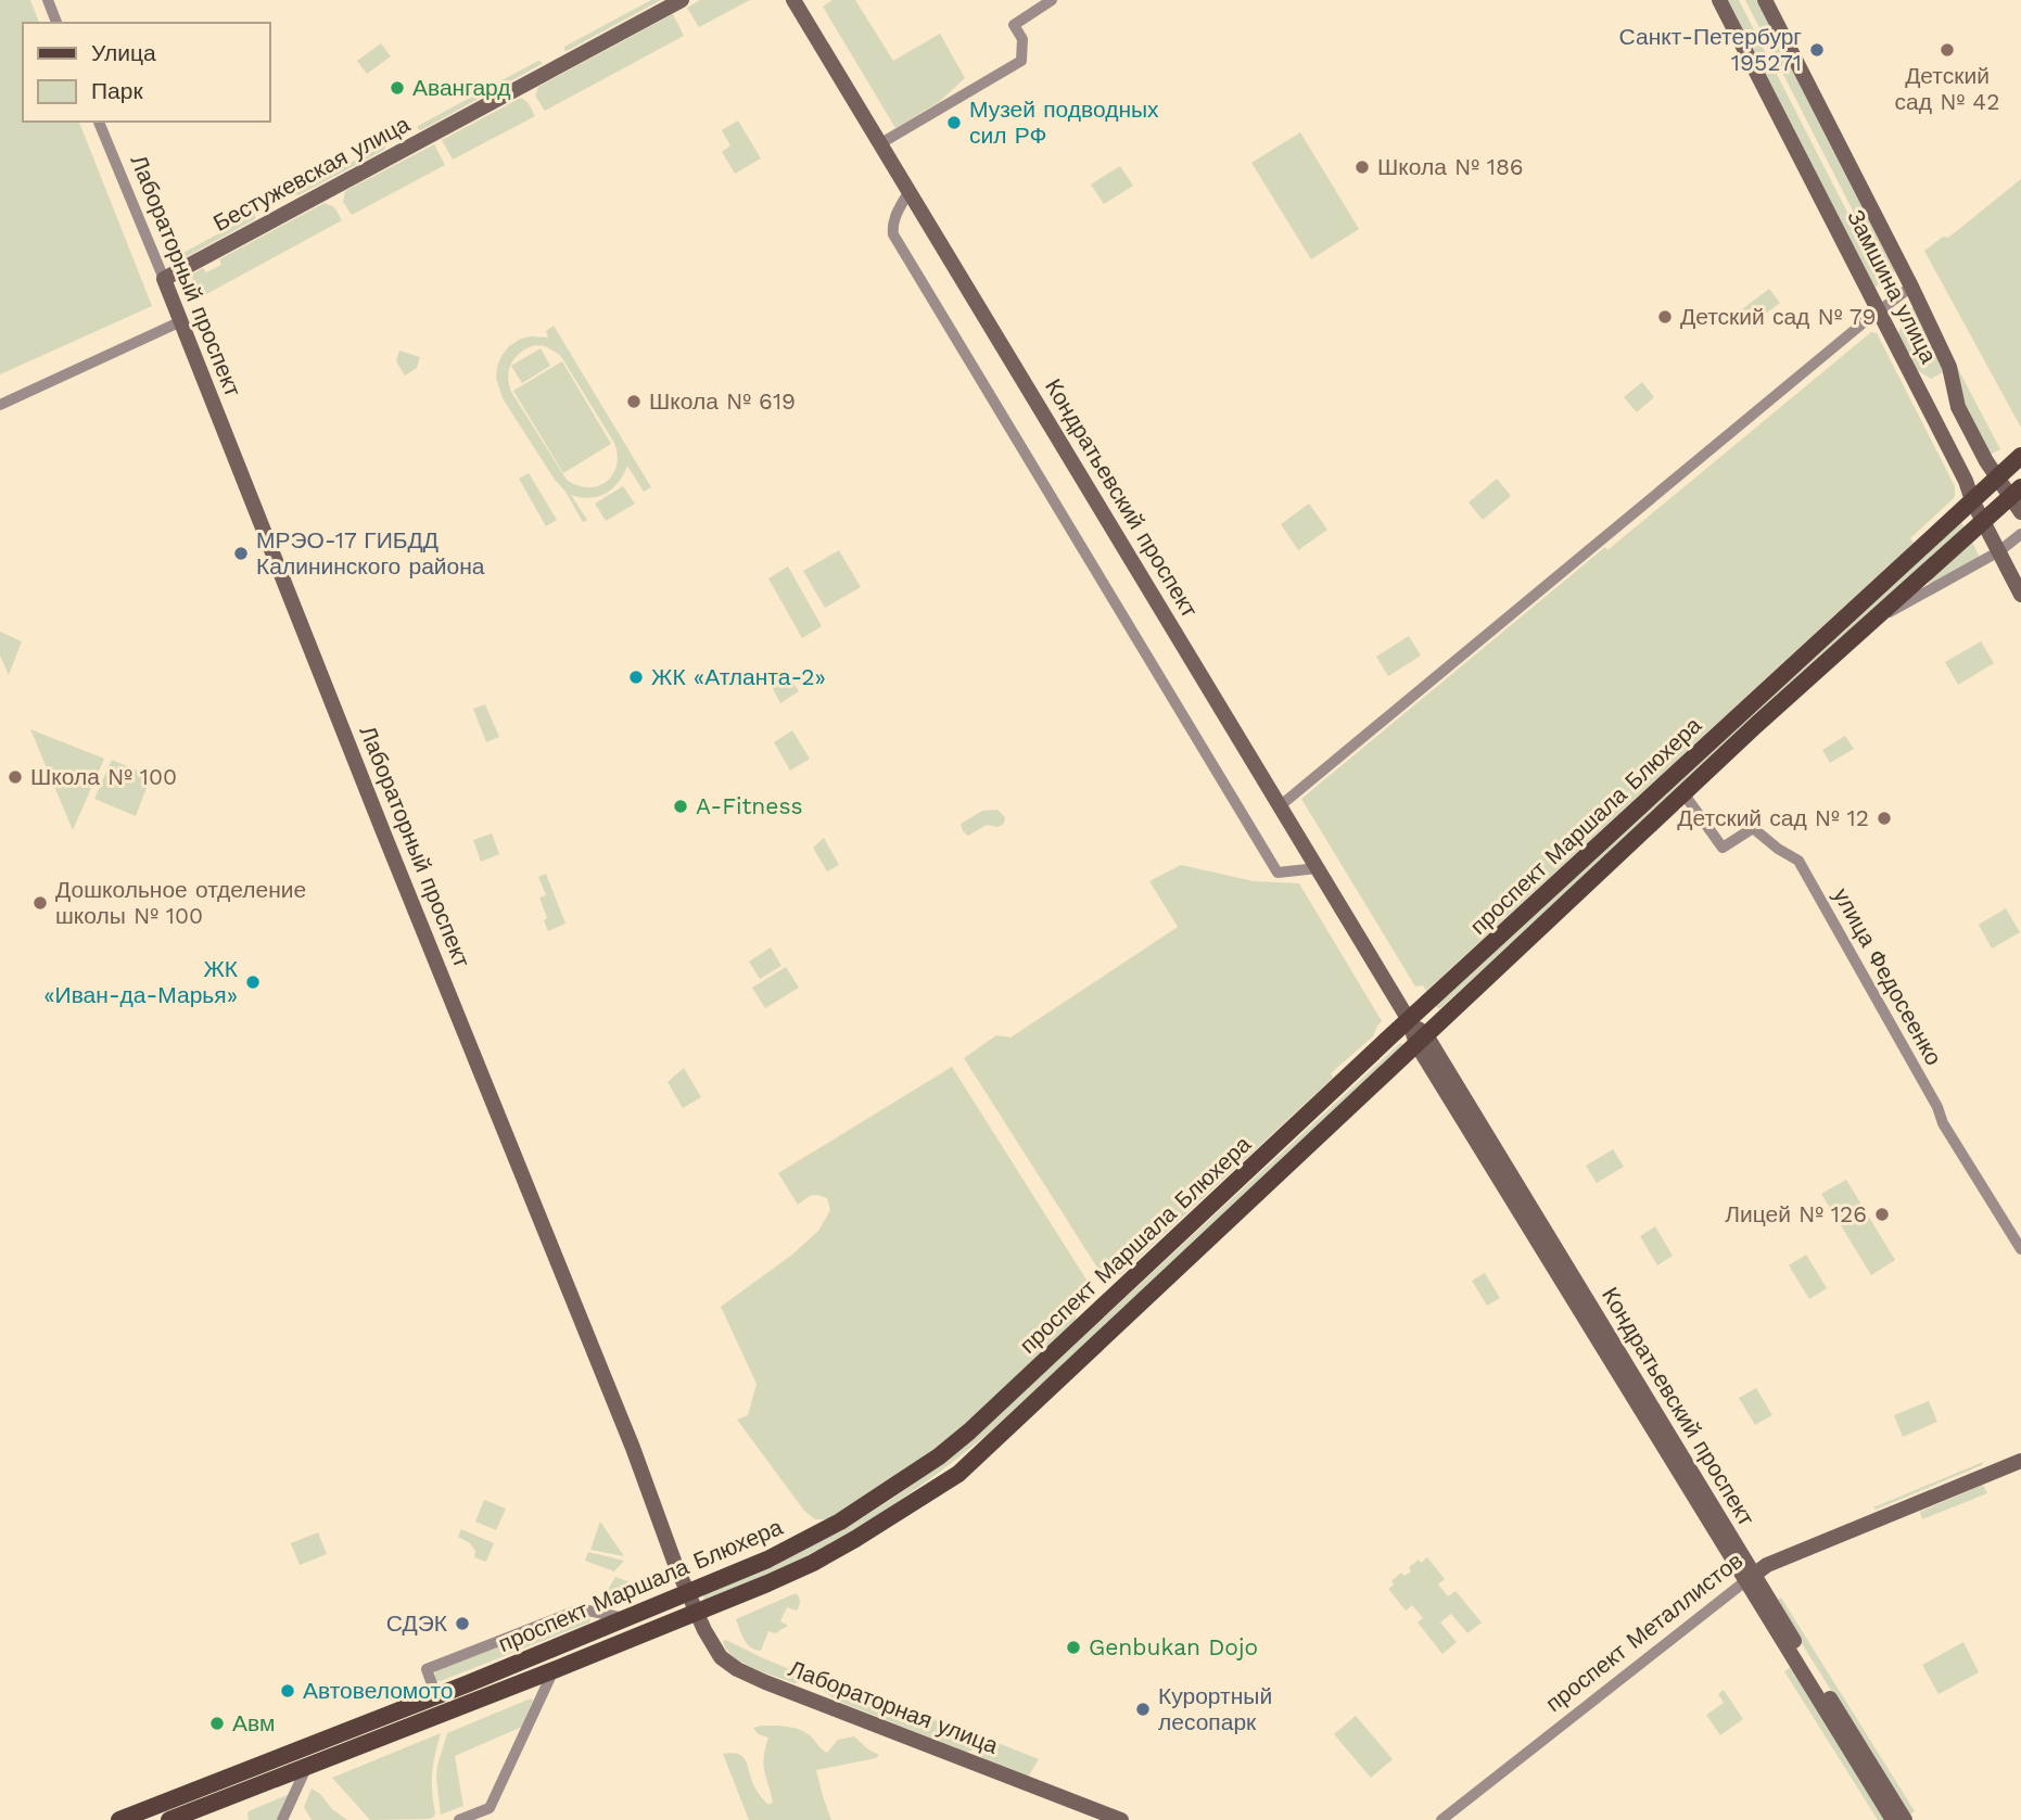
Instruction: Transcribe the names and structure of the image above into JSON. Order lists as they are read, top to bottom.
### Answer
{
  "streets": {
    "main road": ["проспект Маршала Блюхера"],
    "street": [
      "Бестужевская улица",
      "Лабораторный проспект",
      "Замшина улица",
      "Кондратьевский проспект",
      "улица Федосеенко",
      "проспект Металлистов",
      "Лабораторная улица"
    ]
  },
  "crossings": [
    ["Бестужевская улица", "Лабораторный проспект"],
    ["Лабораторный проспект", "проспект Маршала Блюхера"],
    ["Лабораторный проспект", "Лабораторная улица"],
    ["Замшина улица", "проспект Маршала Блюхера"],
    ["Кондратьевский проспект", "проспект Маршала Блюхера"],
    ["Кондратьевский проспект", "проспект Металлистов"],
    ["проспект Маршала Блюхера", "улица Федосеенко"],
    ["проспект Маршала Блюхера", "Лабораторная улица"]
  ],
  "places": [
    "Санкт-Петербург 195271",
    "Детский сад № 42",
    "Авангард",
    "Музей подводных сил РФ",
    "Школа № 186",
    "Детский сад № 79",
    "Школа № 619",
    "МРЭО-17 ГИБДД Калининского района",
    "ЖК «Атланта-2»",
    "Школа № 100",
    "A-Fitness",
    "Детский сад № 12",
    "Дошкольное отделение школы № 100",
    "ЖК «Иван-да-Марья»",
    "Лицей № 126",
    "СДЭК",
    "Genbukan Dojo",
    "Автовеломото",
    "Курортный лесопарк",
    "Авм"
  ],
  "legend": ["Улица", "Парк"]
}
